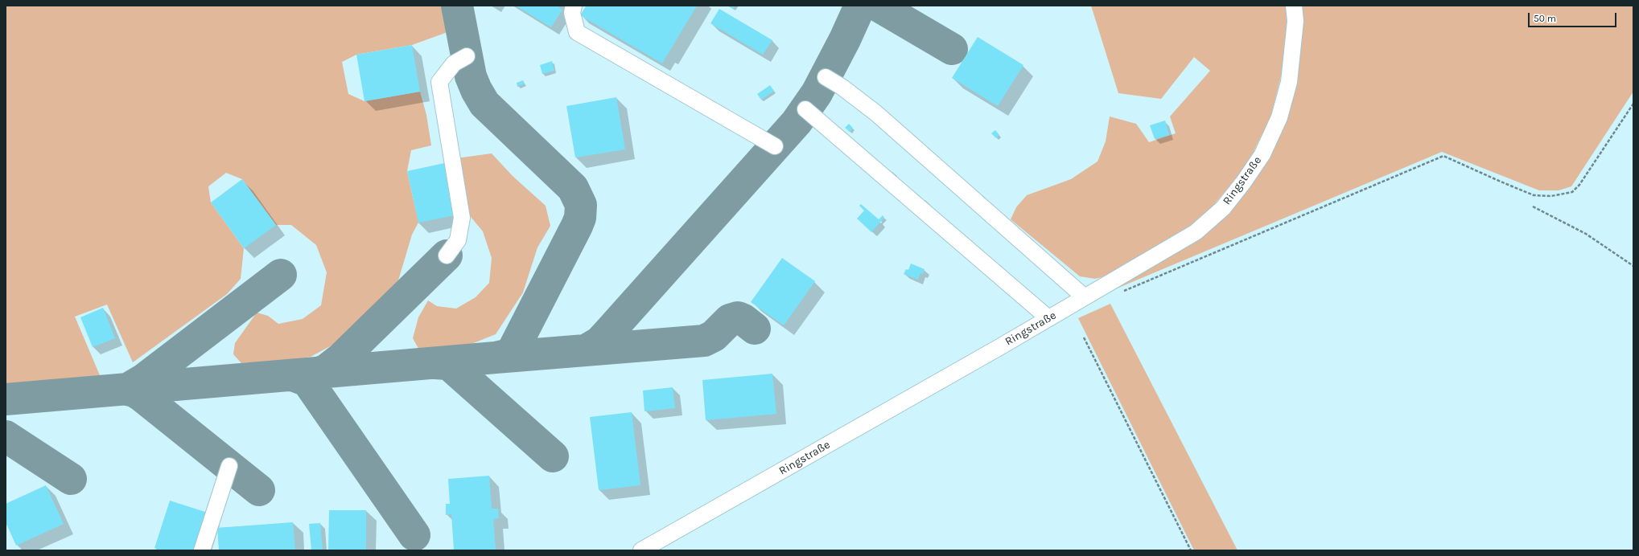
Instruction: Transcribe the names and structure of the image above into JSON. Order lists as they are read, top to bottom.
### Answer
{
  "streets": {
    "street": ["Ringstraße"]
  },
  "scale_bar": "50 m"
}
